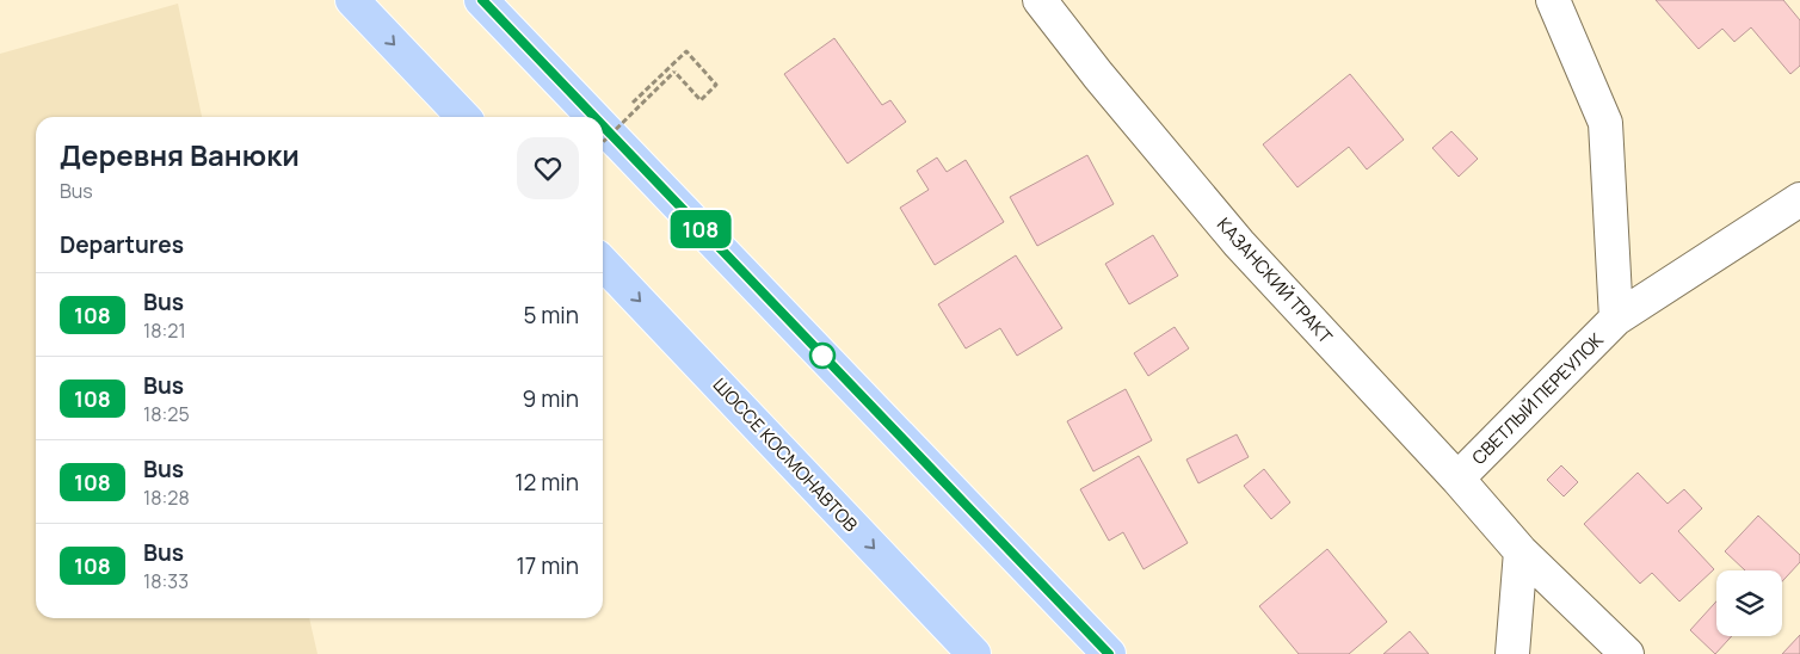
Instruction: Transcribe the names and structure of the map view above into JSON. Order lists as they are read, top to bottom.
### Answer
{
  "streets": {
    "main road": ["ШОССЕ КОСМОНАВТОВ"],
    "street": ["КАЗАНСКИЙ ТРАКТ", "СВЕТЛЫЙ ПЕРЕУЛОК"]
  },
  "crossings": [
    ["КАЗАНСКИЙ ТРАКТ", "СВЕТЛЫЙ ПЕРЕУЛОК"]
  ],
  "lines": ["bus line 108"],
  "page": {
    "on_map": "108",
    "heading": [
      ["Деревня Ванюки", "Bus"],
      "Departures"
    ],
    "list": [
      {
        "mark": "108",
        "name": "Bus",
        "note": "18:21",
        "value": "5 min"
      },
      {
        "mark": "108",
        "name": "Bus",
        "note": "18:25",
        "value": "9 min"
      },
      {
        "mark": "108",
        "name": "Bus",
        "note": "18:28",
        "value": "12 min"
      },
      {
        "mark": "108",
        "name": "Bus",
        "note": "18:33",
        "value": "17 min"
      }
    ]
  }
}
